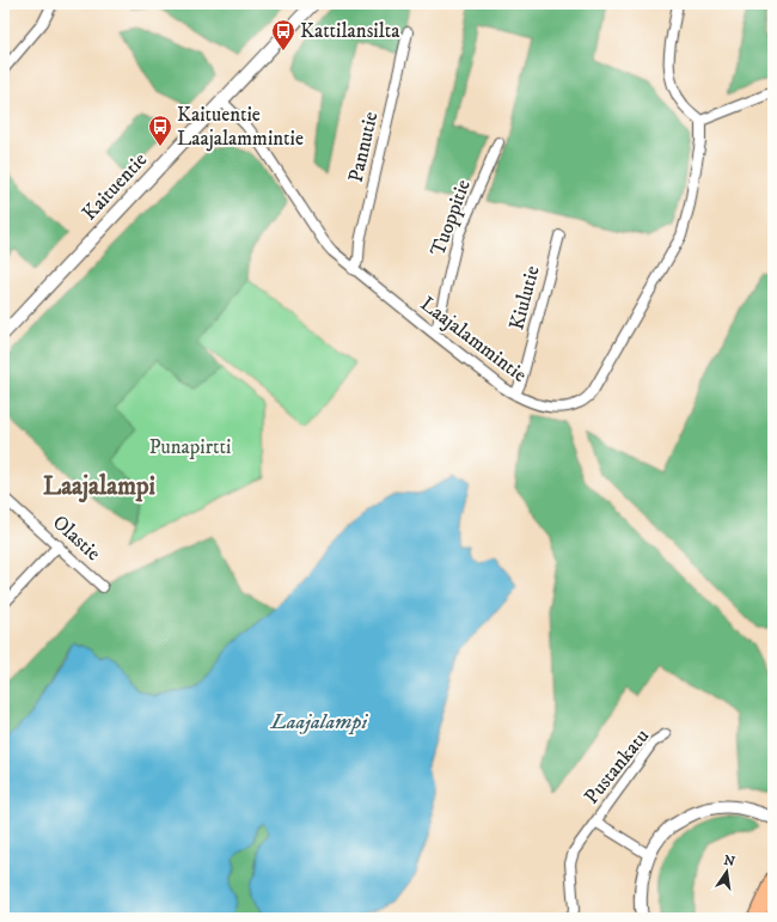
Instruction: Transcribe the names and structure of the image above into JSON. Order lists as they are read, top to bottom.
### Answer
{
  "streets": {
    "street": [
      "Pannutie",
      "Kaituentie",
      "Tuoppitie",
      "Kiulutie",
      "Laajalammintie",
      "Olastie",
      "Pustankatu"
    ]
  },
  "crossings": [
    ["Pannutie", "Laajalammintie"],
    ["Kaituentie", "Laajalammintie"],
    ["Tuoppitie", "Laajalammintie"],
    ["Kiulutie", "Laajalammintie"]
  ],
  "districts": ["Laajalampi"],
  "water": ["Laajalampi"],
  "parks": ["Punapirtti"],
  "places": {
    "bus stop": ["Kattilansilta", "Kaituentie Laajalammintie"]
  },
  "north": "top"
}
